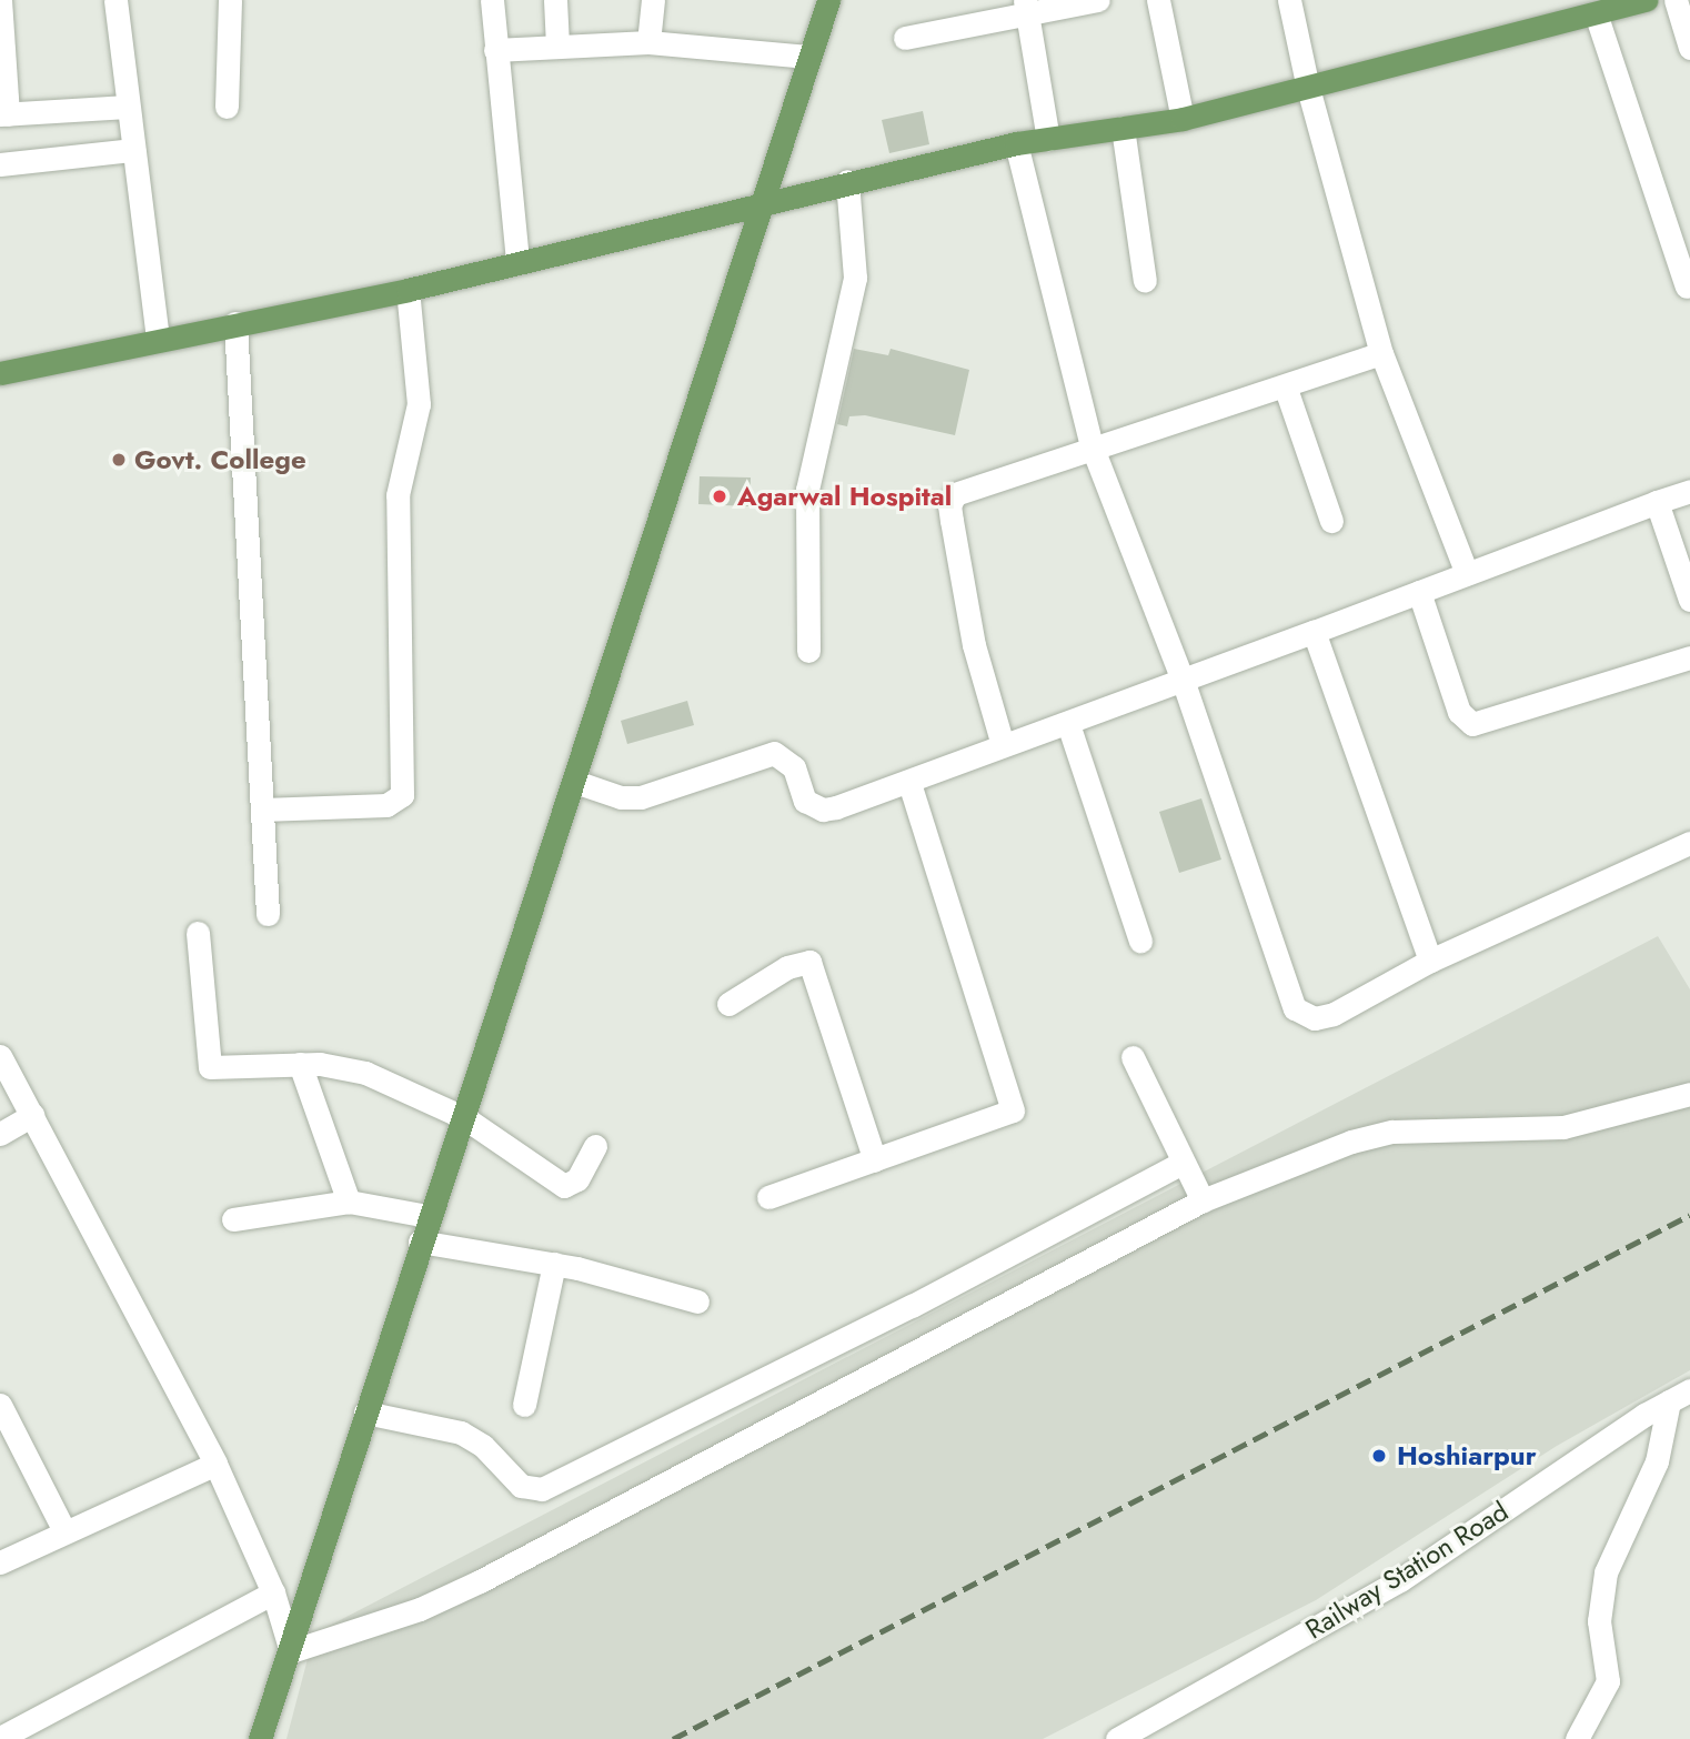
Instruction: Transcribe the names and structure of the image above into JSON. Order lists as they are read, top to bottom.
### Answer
{
  "streets": {
    "street": ["Railway Station Road"]
  },
  "places": ["Govt. College", "Agarwal Hospital", "Hoshiarpur"]
}
